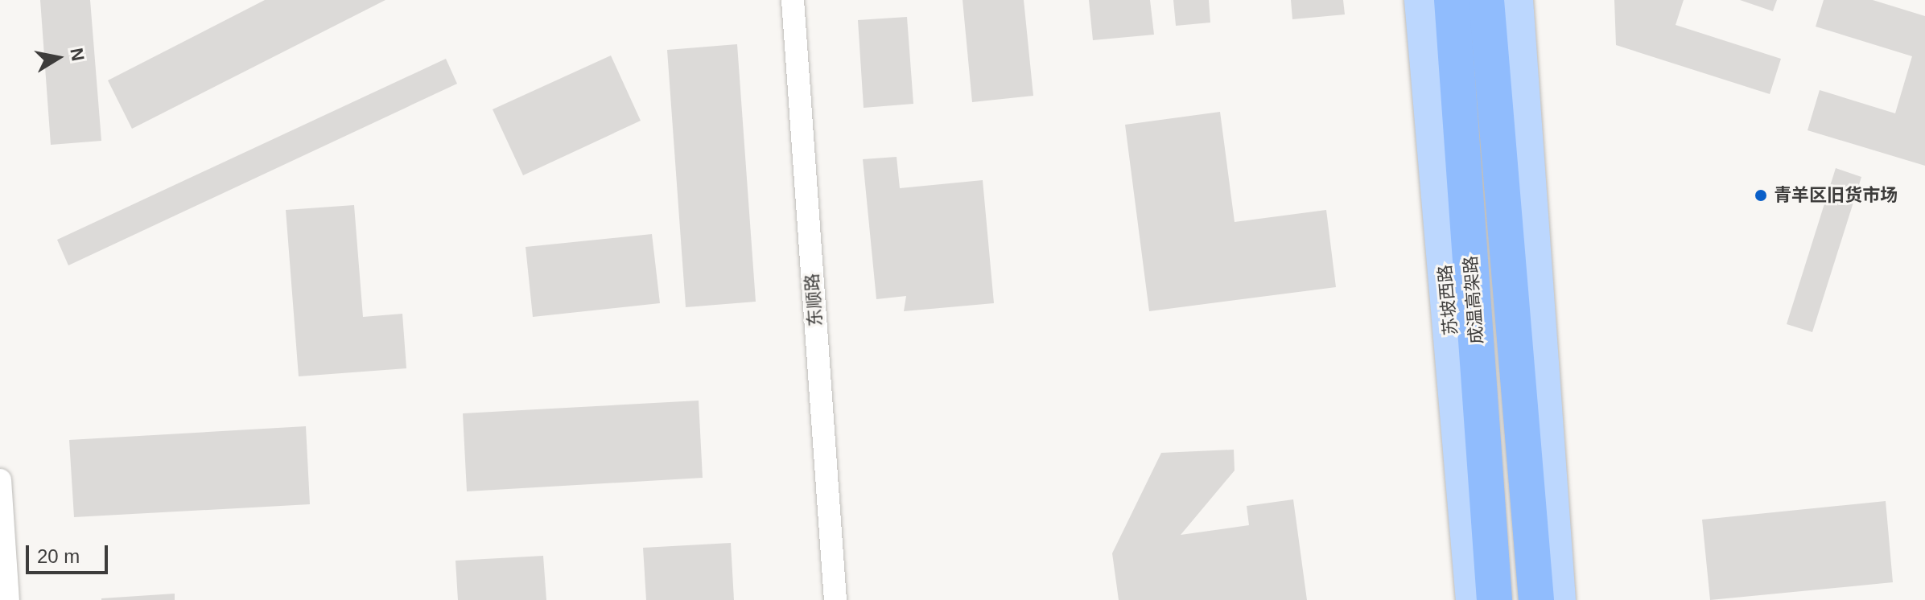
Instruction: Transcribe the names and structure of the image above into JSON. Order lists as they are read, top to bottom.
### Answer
{
  "streets": {
    "highway": ["成温高架路"],
    "main road": ["苏坡西路"],
    "street": ["东顺路"]
  },
  "places": ["青羊区旧货市场"],
  "scale_bar": "20 m",
  "north": "right"
}
